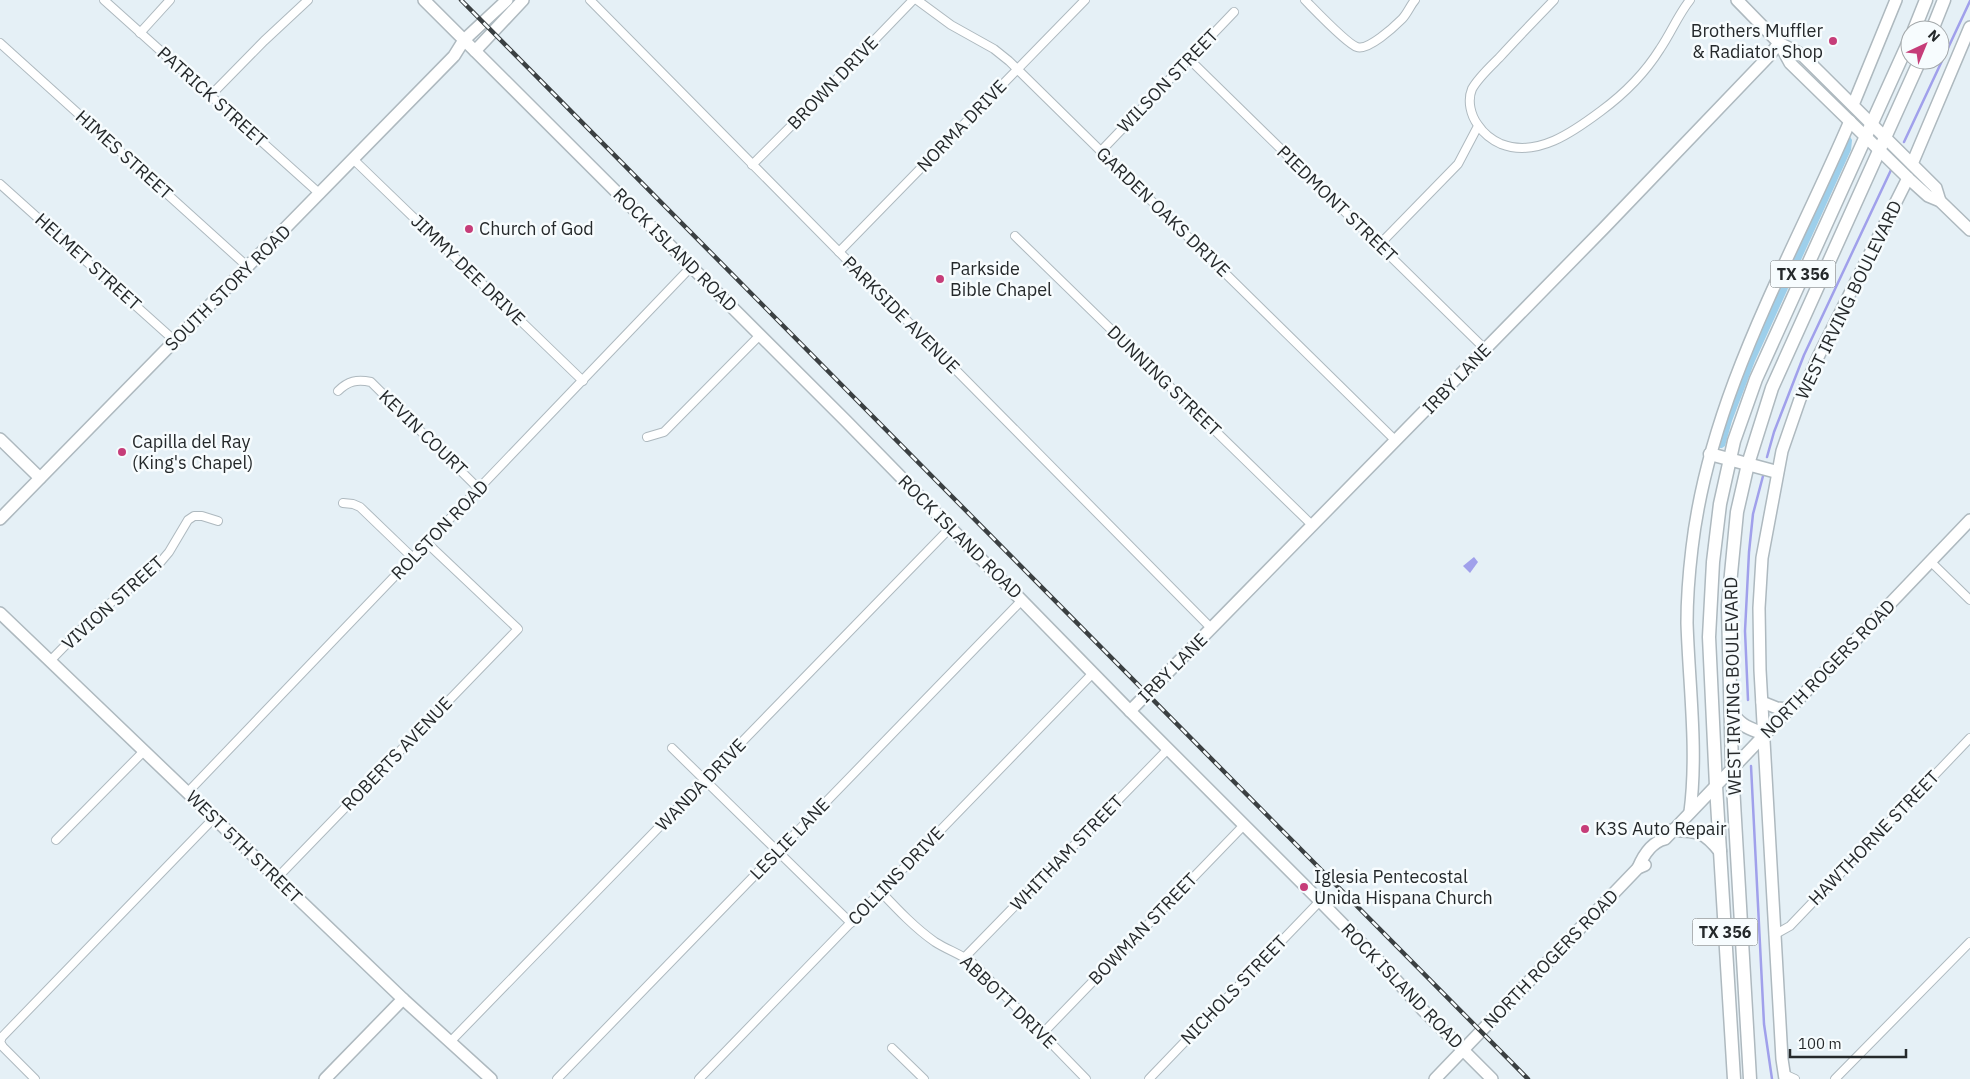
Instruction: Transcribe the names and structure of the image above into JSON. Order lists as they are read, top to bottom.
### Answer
{
  "streets": {
    "main road": ["TX 356", "WEST IRVING BOULEVARD"],
    "street": [
      "WILSON STREET",
      "BROWN DRIVE",
      "PATRICK STREET",
      "NORMA DRIVE",
      "HIMES STREET",
      "PIEDMONT STREET",
      "GARDEN OAKS DRIVE",
      "ROCK ISLAND ROAD",
      "HELMET STREET",
      "JIMMY DEE DRIVE",
      "SOUTH STORY ROAD",
      "PARKSIDE AVENUE",
      "IRBY LANE",
      "DUNNING STREET",
      "KEVIN COURT",
      "ROLSTON ROAD",
      "VIVION STREET",
      "NORTH ROGERS ROAD",
      "ROBERTS AVENUE",
      "WANDA DRIVE",
      "HAWTHORNE STREET",
      "LESLIE LANE",
      "WEST 5TH STREET",
      "WHITHAM STREET",
      "COLLINS DRIVE",
      "BOWMAN STREET",
      "NICHOLS STREET",
      "ABBOTT DRIVE"
    ]
  },
  "crossings": [
    ["WILSON STREET", "PIEDMONT STREET"],
    ["WILSON STREET", "GARDEN OAKS DRIVE"],
    ["BROWN DRIVE", "GARDEN OAKS DRIVE"],
    ["BROWN DRIVE", "PARKSIDE AVENUE"],
    ["PATRICK STREET", "SOUTH STORY ROAD"],
    ["NORMA DRIVE", "GARDEN OAKS DRIVE"],
    ["NORMA DRIVE", "PARKSIDE AVENUE"],
    ["HIMES STREET", "SOUTH STORY ROAD"],
    ["PIEDMONT STREET", "IRBY LANE"],
    ["GARDEN OAKS DRIVE", "IRBY LANE"],
    ["ROCK ISLAND ROAD", "SOUTH STORY ROAD"],
    ["ROCK ISLAND ROAD", "IRBY LANE"],
    ["ROCK ISLAND ROAD", "ROLSTON ROAD"],
    ["ROCK ISLAND ROAD", "NORTH ROGERS ROAD"],
    ["ROCK ISLAND ROAD", "WANDA DRIVE"],
    ["ROCK ISLAND ROAD", "LESLIE LANE"],
    ["ROCK ISLAND ROAD", "WHITHAM STREET"],
    ["ROCK ISLAND ROAD", "COLLINS DRIVE"],
    ["ROCK ISLAND ROAD", "BOWMAN STREET"],
    ["ROCK ISLAND ROAD", "NICHOLS STREET"],
    ["HELMET STREET", "SOUTH STORY ROAD"],
    ["JIMMY DEE DRIVE", "SOUTH STORY ROAD"],
    ["JIMMY DEE DRIVE", "ROLSTON ROAD"],
    ["WEST IRVING BOULEVARD", "NORTH ROGERS ROAD"],
    ["WEST IRVING BOULEVARD", "HAWTHORNE STREET"],
    ["PARKSIDE AVENUE", "IRBY LANE"],
    ["IRBY LANE", "DUNNING STREET"],
    ["KEVIN COURT", "ROLSTON ROAD"],
    ["ROLSTON ROAD", "ROBERTS AVENUE"],
    ["ROLSTON ROAD", "WEST 5TH STREET"],
    ["VIVION STREET", "WEST 5TH STREET"],
    ["ROBERTS AVENUE", "WEST 5TH STREET"],
    ["WANDA DRIVE", "WEST 5TH STREET"],
    ["WHITHAM STREET", "ABBOTT DRIVE"],
    ["COLLINS DRIVE", "ABBOTT DRIVE"],
    ["BOWMAN STREET", "ABBOTT DRIVE"]
  ],
  "places": [
    "Brothers Muffler & Radiator Shop",
    "Church of God",
    "Parkside Bible Chapel",
    "Capilla del Ray (King's Chapel)",
    "K3S Auto Repair",
    "Iglesia Pentecostal Unida Hispana Church"
  ],
  "scale_bar": "100 m",
  "north": "top right"
}
